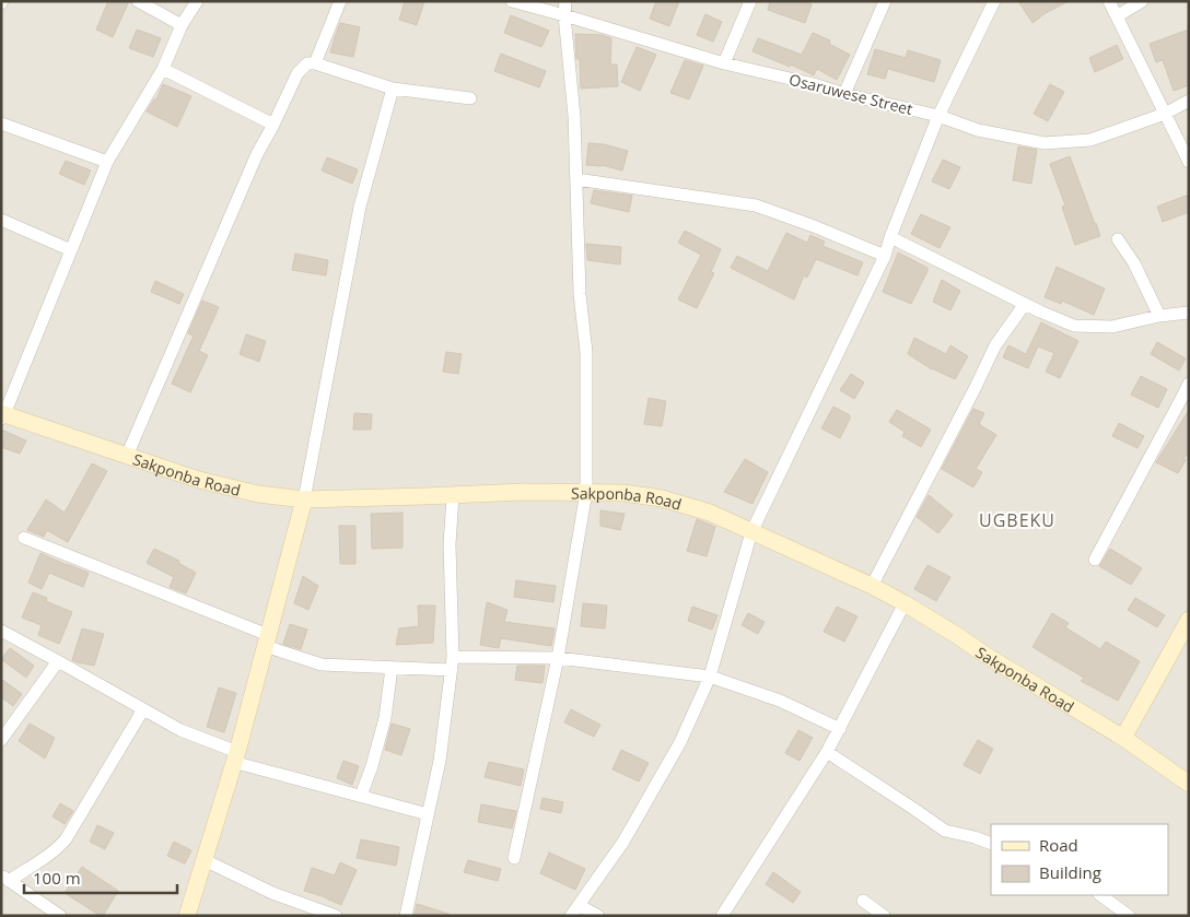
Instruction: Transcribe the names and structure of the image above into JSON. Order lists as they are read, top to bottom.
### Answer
{
  "streets": {
    "main road": ["Sakponba Road"],
    "street": ["Osaruwese Street"]
  },
  "districts": ["UGBEKU"],
  "legend": ["Road", "Building"],
  "scale_bar": "100 m"
}
